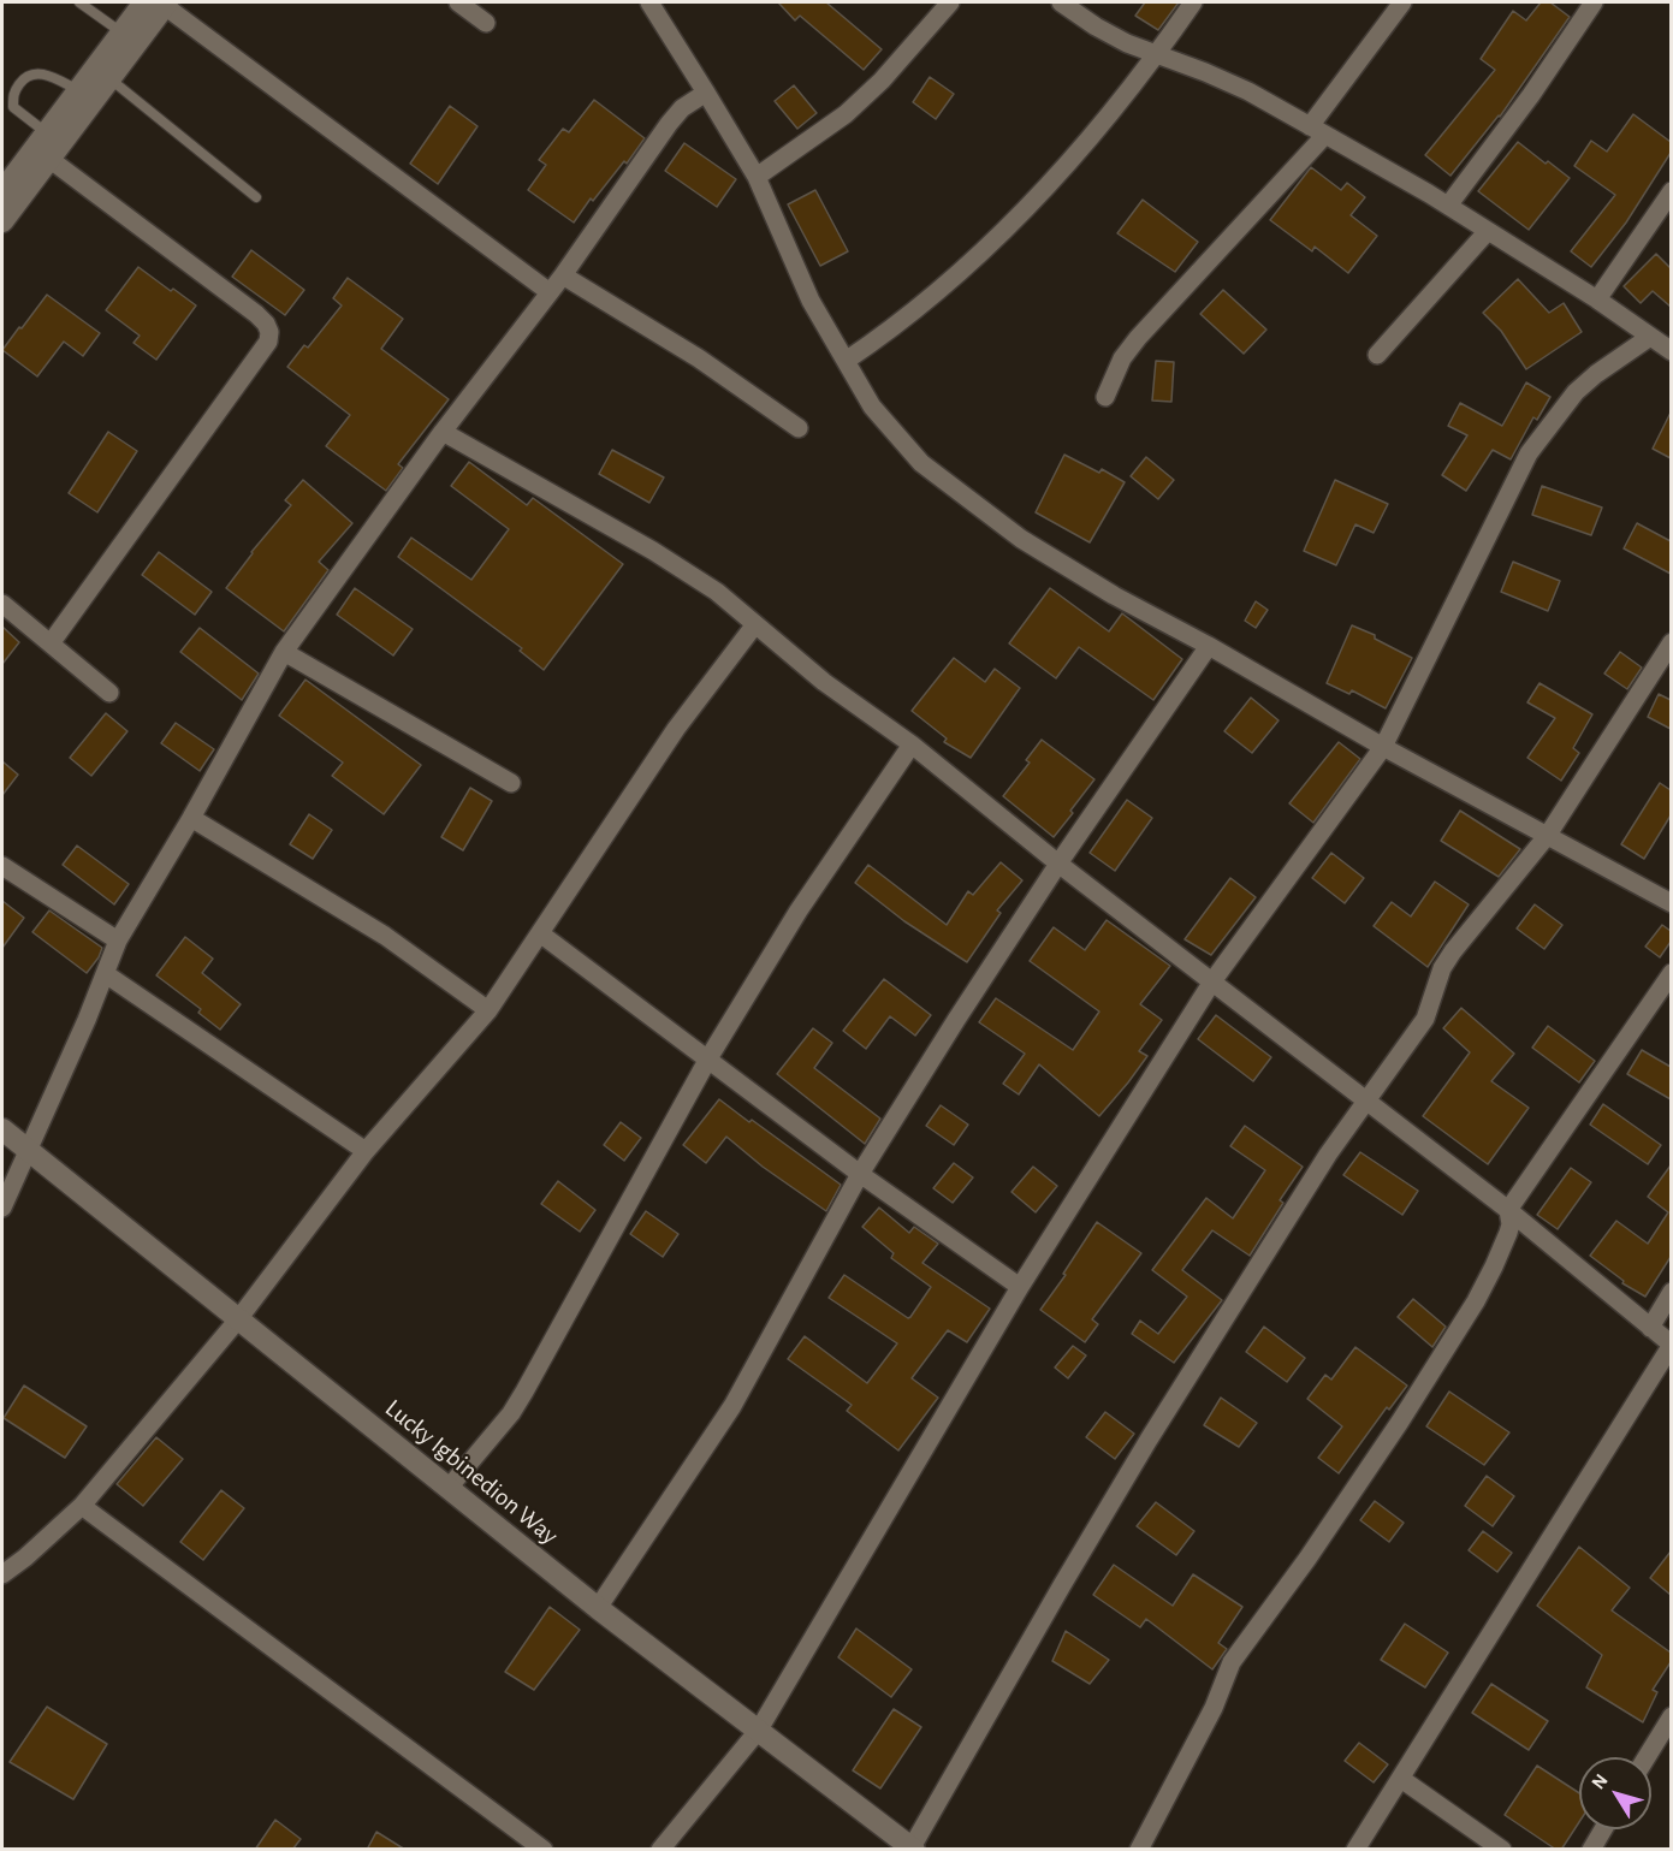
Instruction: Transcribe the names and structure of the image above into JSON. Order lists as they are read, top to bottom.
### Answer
{
  "streets": {
    "street": ["Lucky Igbinedion Way"]
  },
  "north": "top left"
}
